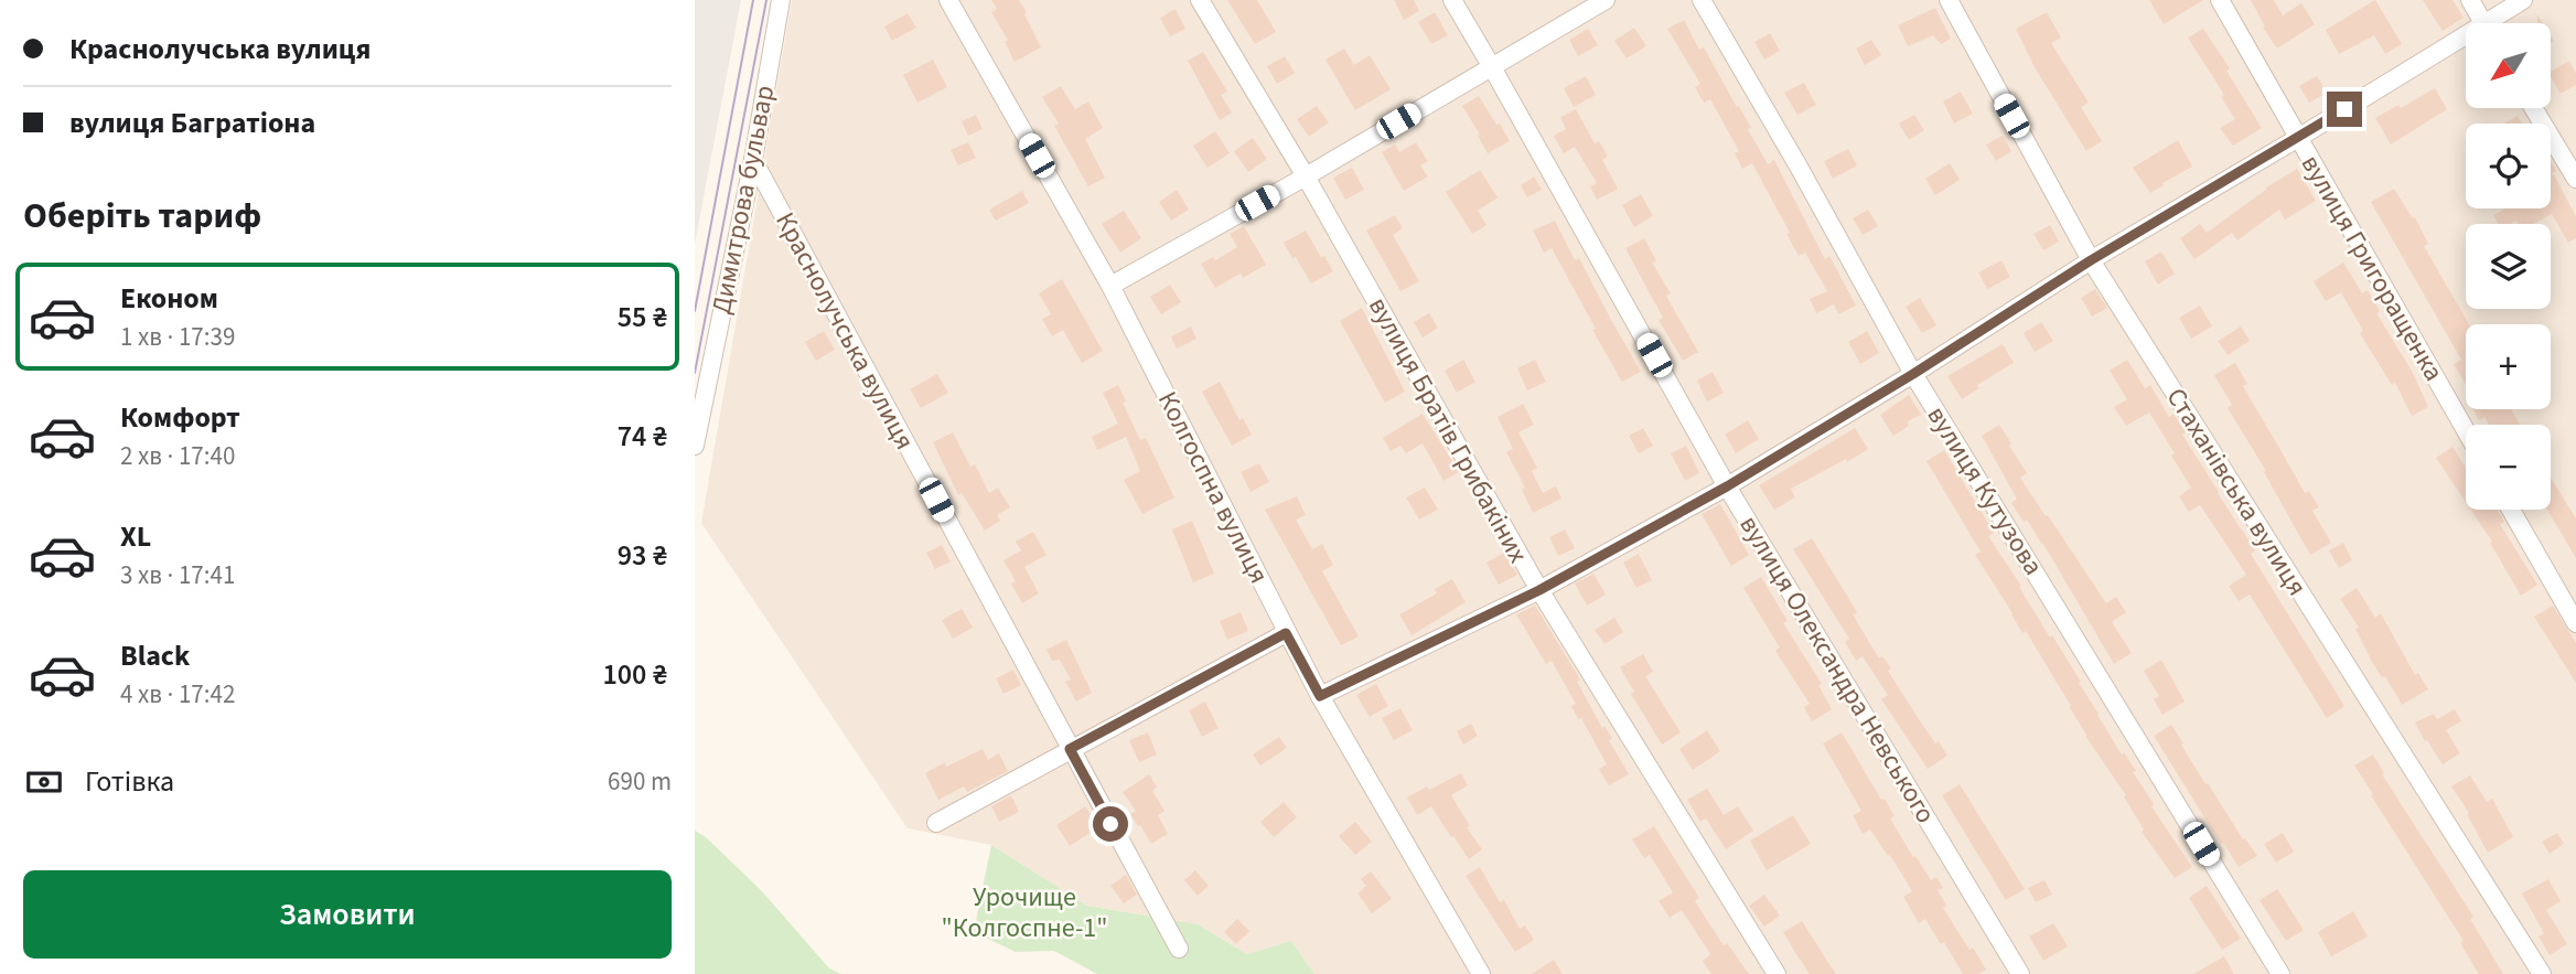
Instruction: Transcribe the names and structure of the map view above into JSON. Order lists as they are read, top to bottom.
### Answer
{
  "streets": {
    "street": [
      "Димитрова бульвар",
      "вулиця Григоращенка",
      "Краснолучська вулиця",
      "вулиця Братів Грибакіних",
      "Колгоспна вулиця",
      "вулиця Кутузова",
      "Стаханівська вулиця",
      "вулиця Олександра Невського"
    ]
  },
  "crossings": [
    ["Димитрова бульвар", "Краснолучська вулиця"]
  ],
  "parks": ["Урочище \"Колгоспне-1\""],
  "north": "bottom left",
  "page": {
    "banner": ["Краснолучська вулиця", "вулиця Багратіона"],
    "map_buttons": ["+", "−"],
    "heading": "Оберіть тариф",
    "list": [
      {
        "name": "Економ",
        "note": "1 хв · 17:39",
        "value": "55 ₴"
      },
      {
        "name": "Комфорт",
        "note": "2 хв · 17:40",
        "value": "74 ₴"
      },
      {
        "name": "XL",
        "note": "3 хв · 17:41",
        "value": "93 ₴"
      },
      {
        "name": "Black",
        "note": "4 хв · 17:42",
        "value": "100 ₴"
      }
    ],
    "pay": ["Готівка", "690 m"],
    "buttons": "Замовити"
  }
}
